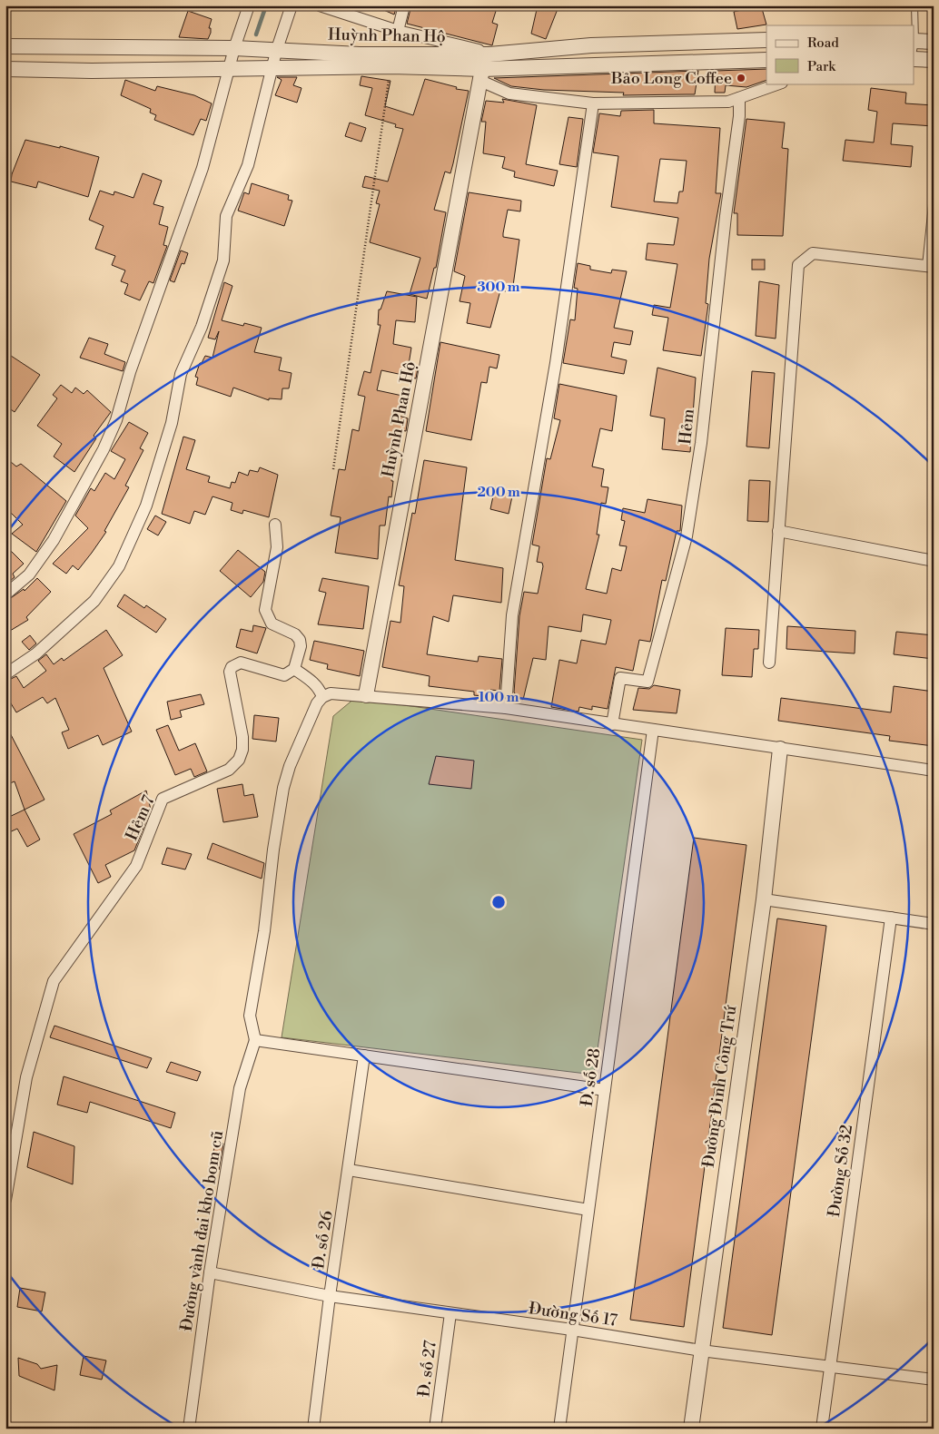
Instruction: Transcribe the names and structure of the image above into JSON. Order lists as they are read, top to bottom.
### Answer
{
  "streets": {
    "street": [
      "Huỳnh Phan Hộ",
      "Hẻm",
      "Hẻm 7",
      "Đ. số 28",
      "Đường Đinh Công Trứ",
      "Đường Số 32",
      "Đường vành đai kho bom cũ",
      "Đ. số 26",
      "Đường Số 17",
      "Đ. số 27"
    ]
  },
  "crossings": [
    ["Đ. số 28", "Đường Số 17"],
    ["Đường Đinh Công Trứ", "Đường Số 17"],
    ["Đường Số 32", "Đường Số 17"],
    ["Đường vành đai kho bom cũ", "Đường Số 17"],
    ["Đ. số 26", "Đường Số 17"],
    ["Đường Số 17", "Đ. số 27"]
  ],
  "places": ["Bảo Long Coffee"],
  "legend": ["Road", "Park"],
  "rings": ["300 m", "200 m", "100 m"]
}
